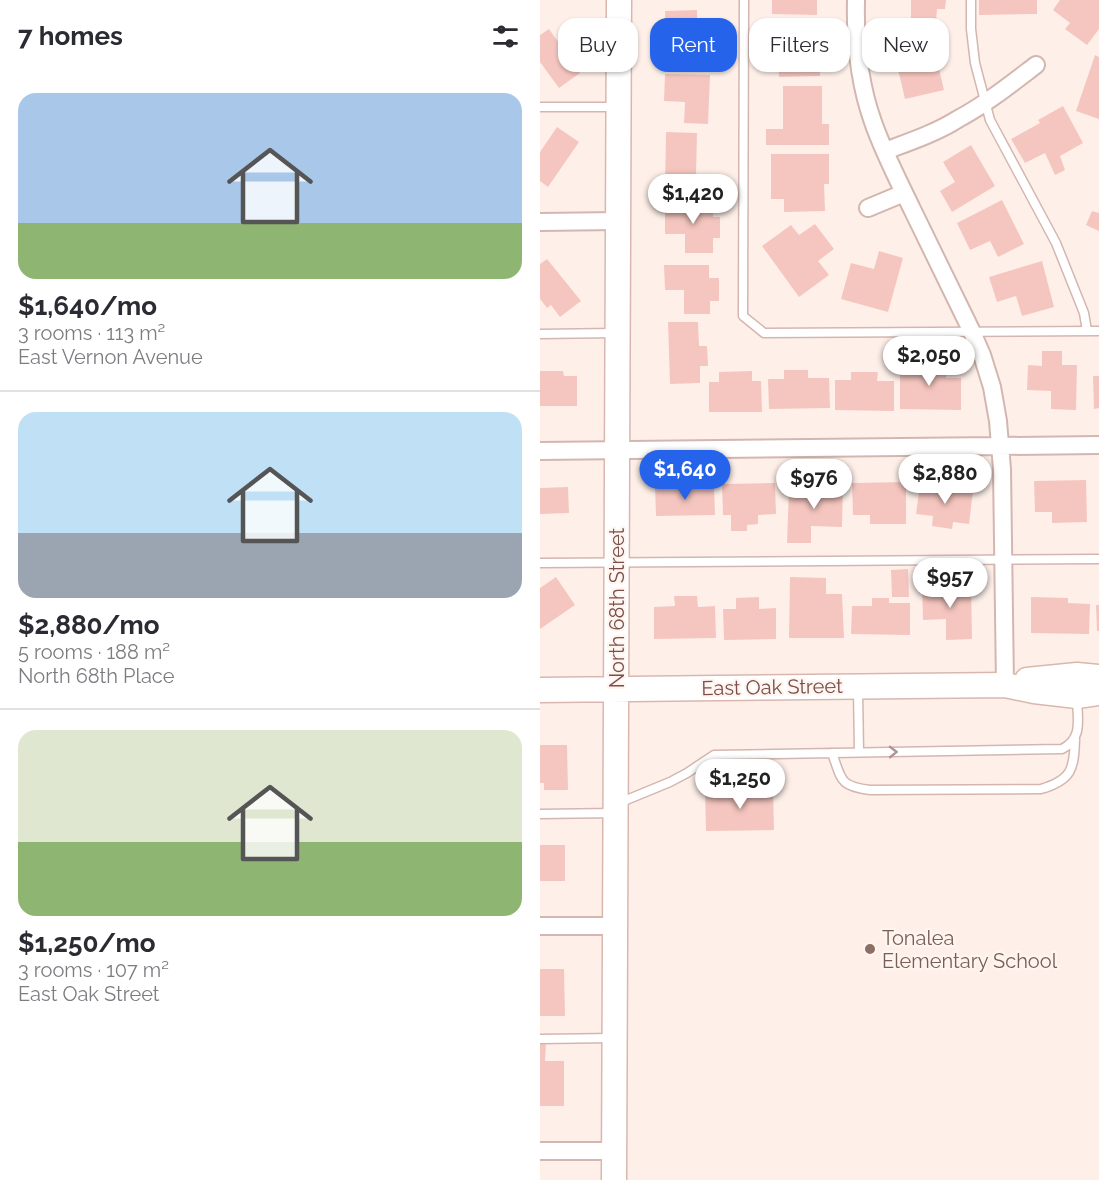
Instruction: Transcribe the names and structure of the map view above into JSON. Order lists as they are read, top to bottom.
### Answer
{
  "streets": {
    "street": ["North 68th Street", "East Oak Street"]
  },
  "crossings": [
    ["North 68th Street", "East Oak Street"]
  ],
  "places": ["Tonalea Elementary School"],
  "page": {
    "heading": "7 homes",
    "chip": [
      "Buy",
      "Rent",
      "Filters",
      "New"
    ],
    "list": [
      {
        "name": "$1,640/mo",
        "note": "3 rooms · 113 m² · East Vernon Avenue"
      },
      {
        "name": "$2,880/mo",
        "note": "5 rooms · 188 m² · North 68th Place"
      },
      {
        "name": "$1,250/mo",
        "note": "3 rooms · 107 m² · East Oak Street"
      }
    ],
    "price": [
      "$1,420",
      "$2,050",
      "$1,640",
      "$2,880",
      "$976",
      "$957",
      "$1,250"
    ]
  }
}
